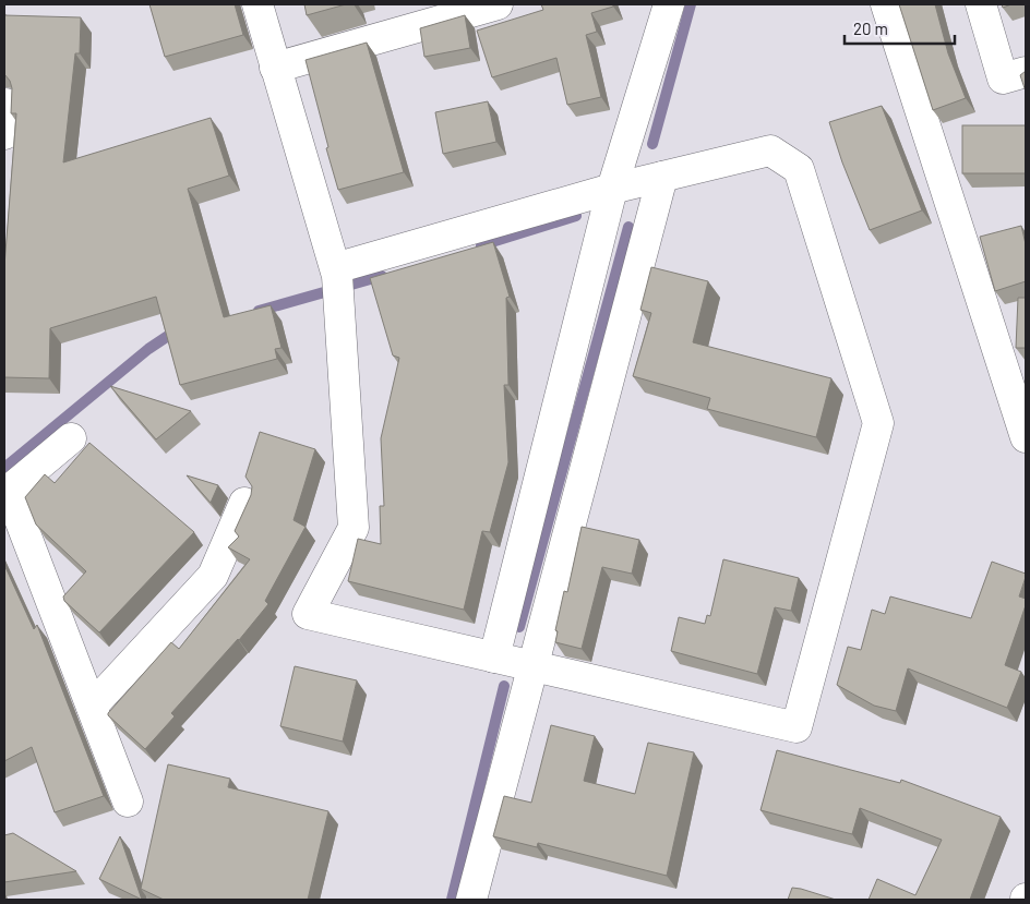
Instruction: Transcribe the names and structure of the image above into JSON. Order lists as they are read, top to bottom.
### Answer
{
  "scale_bar": "20 m"
}
